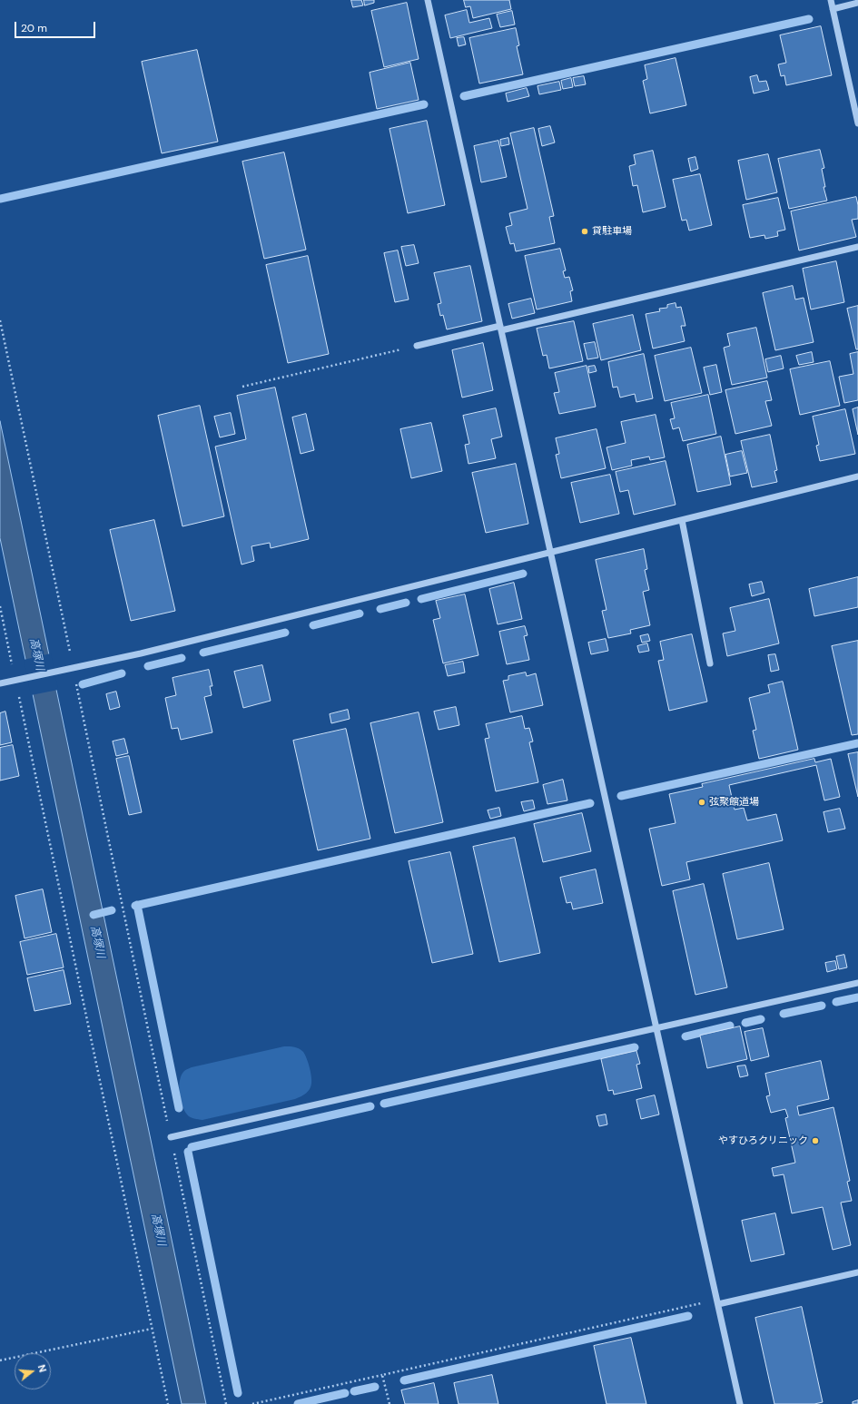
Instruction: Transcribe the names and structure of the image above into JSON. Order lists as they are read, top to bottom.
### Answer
{
  "water": ["高塚川"],
  "places": ["貸駐車場", "弦聚館道場", "やすひろクリニック"],
  "scale_bar": "20 m",
  "north": "right"
}
